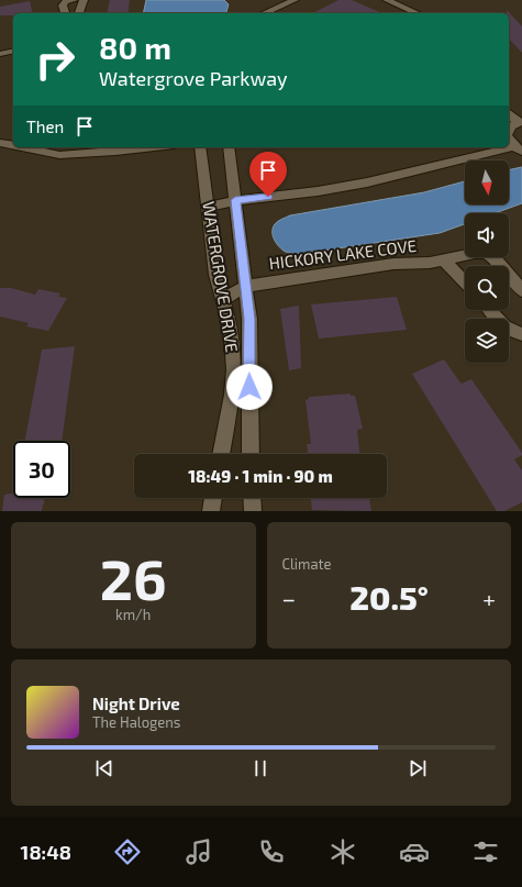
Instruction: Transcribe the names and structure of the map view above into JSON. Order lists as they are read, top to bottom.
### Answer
{
  "streets": {
    "street": ["HICKORY LAKE COVE", "WATERGROVE DRIVE"]
  },
  "crossings": [
    ["HICKORY LAKE COVE", "WATERGROVE DRIVE"]
  ],
  "north": "bottom",
  "page": {
    "turn": ["80 m", "Watergrove Parkway"],
    "then": "Then",
    "limit": "30",
    "trip": "18:49 · 1 min · 90 m",
    "tile": [
      ["26", "km/h"],
      "Climate"
    ],
    "heat": ["−", "20.5°", "+"],
    "song": ["Night Drive", "The Halogens"],
    "tabs": "18:48"
  }
}
